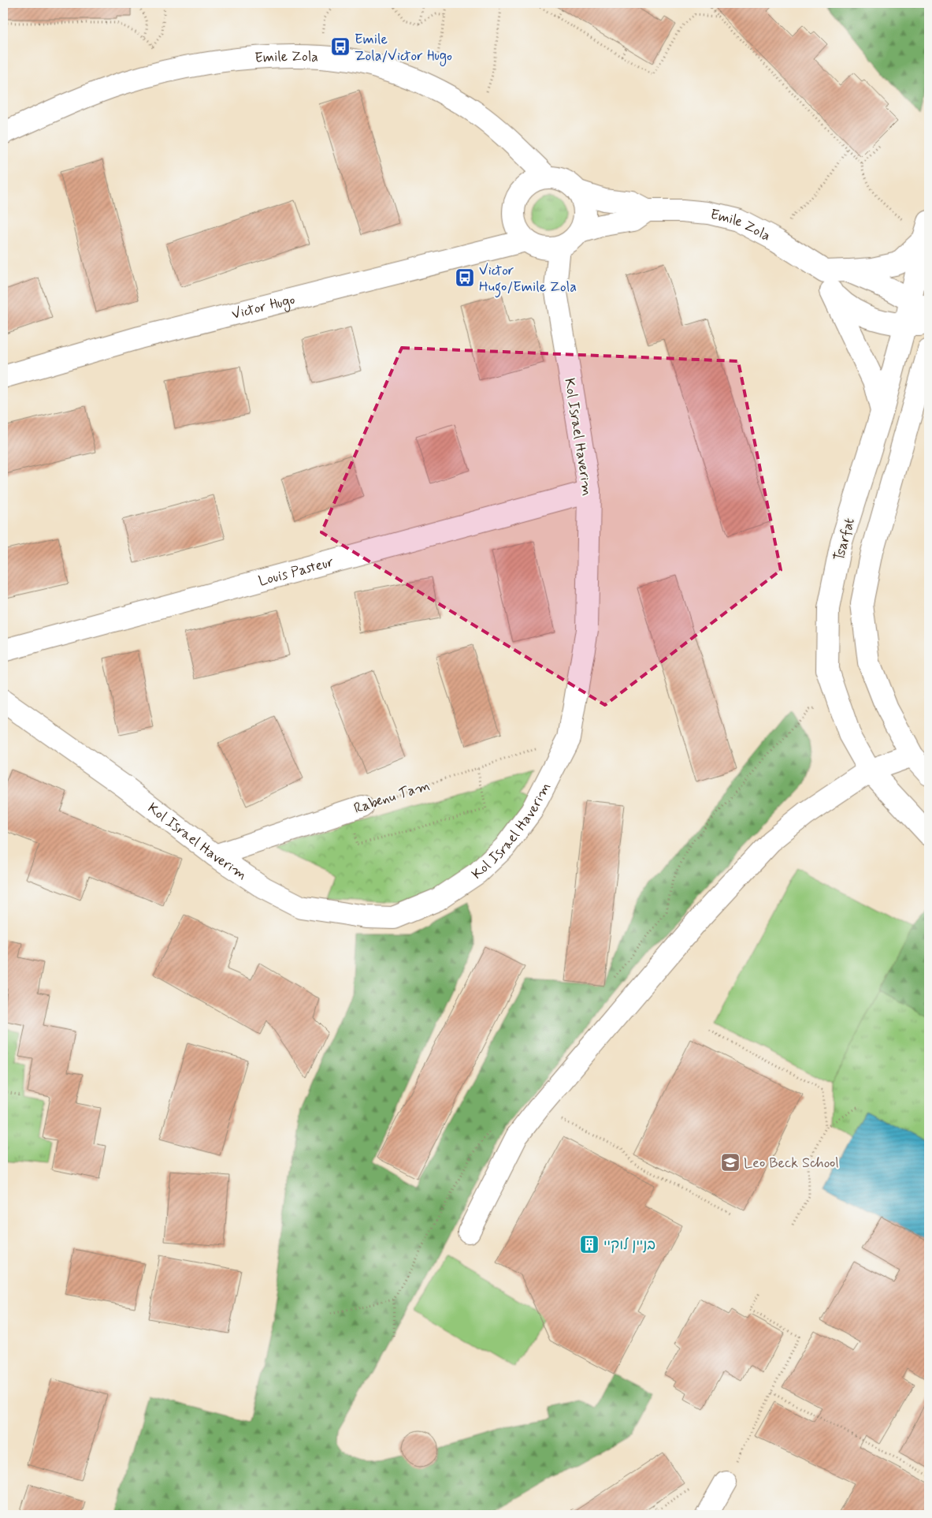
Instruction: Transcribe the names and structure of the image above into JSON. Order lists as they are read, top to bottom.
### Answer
{
  "streets": {
    "street": [
      "Emile Zola",
      "Victor Hugo",
      "Kol Israel Haverim",
      "Tsarfat",
      "Louis Pasteur",
      "Rabenu Tam"
    ]
  },
  "crossings": [
    ["Emile Zola", "Victor Hugo"],
    ["Emile Zola", "Kol Israel Haverim"],
    ["Emile Zola", "Tsarfat"],
    ["Victor Hugo", "Kol Israel Haverim"],
    ["Kol Israel Haverim", "Louis Pasteur"],
    ["Kol Israel Haverim", "Rabenu Tam"]
  ],
  "places": {
    "bus stop": ["Emile Zola/Victor Hugo", "Victor Hugo/Emile Zola"],
    "school or university": ["Leo Beck School"],
    "building": ["בניין לוקיי"]
  }
}
